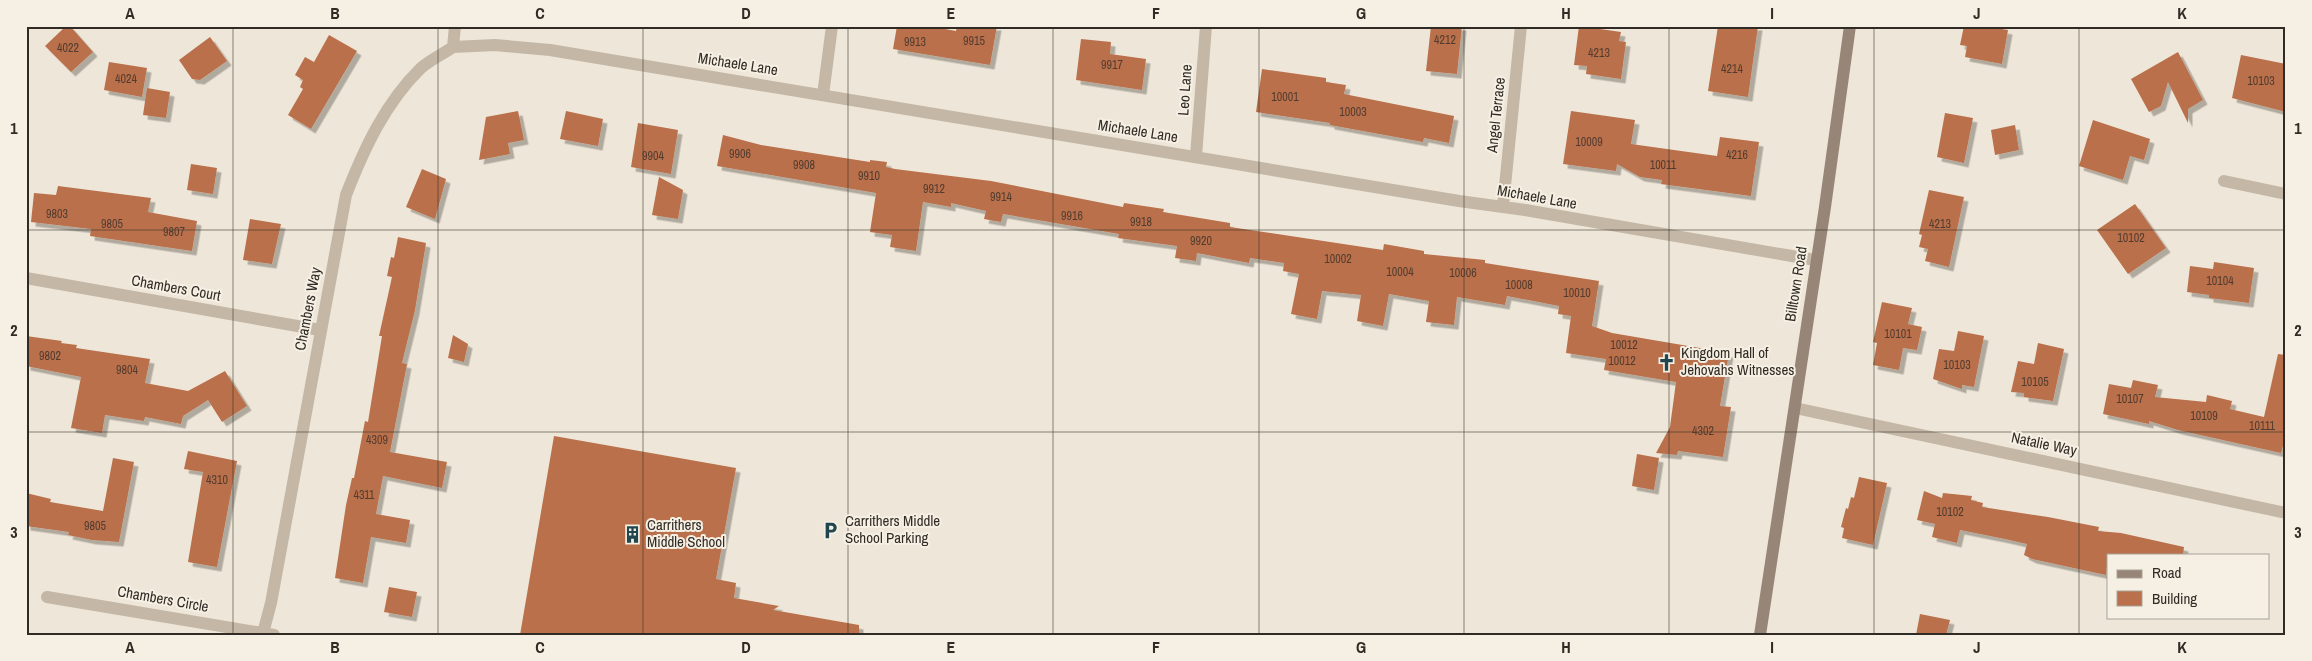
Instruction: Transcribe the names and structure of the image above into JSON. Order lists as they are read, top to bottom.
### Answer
{
  "streets": {
    "main road": ["Billtown Road"],
    "street": [
      "Michaele Lane",
      "Leo Lane",
      "Angel Terrace",
      "Chambers Court",
      "Chambers Way",
      "Natalie Way",
      "Chambers Circle"
    ]
  },
  "crossings": [
    ["Michaele Lane", "Leo Lane"],
    ["Michaele Lane", "Angel Terrace"],
    ["Michaele Lane", "Billtown Road"],
    ["Michaele Lane", "Chambers Way"],
    ["Billtown Road", "Natalie Way"],
    ["Chambers Court", "Chambers Way"],
    ["Chambers Way", "Chambers Circle"]
  ],
  "places": {
    "church": ["Kingdom Hall of Jehovahs Witnesses"],
    "parking": ["Carrithers Middle School Parking"],
    "building": ["Carrithers Middle School"]
  },
  "house_numbers": [
    "4212",
    "9915",
    "9913",
    "4022",
    "4213",
    "9917",
    "4214",
    "4024",
    "10103",
    "10001",
    "10003",
    "10009",
    "9906",
    "4216",
    "9904",
    "9908",
    "10011",
    "9910",
    "9912",
    "9914",
    "9803",
    "9916",
    "9918",
    "9805",
    "4213",
    "9807",
    "10102",
    "9920",
    "10002",
    "10004",
    "10006",
    "10104",
    "10008",
    "10010",
    "10101",
    "10012",
    "9802",
    "10012",
    "10103",
    "9804",
    "10105",
    "10107",
    "10109",
    "10111",
    "4302",
    "4309",
    "4310",
    "4311",
    "10102",
    "9805"
  ],
  "legend": ["Road", "Building"],
  "grid": {
    "columns": [
      "A",
      "B",
      "C",
      "D",
      "E",
      "F",
      "G",
      "H",
      "I",
      "J",
      "K"
    ],
    "rows": ["1", "2", "3"]
  }
}
